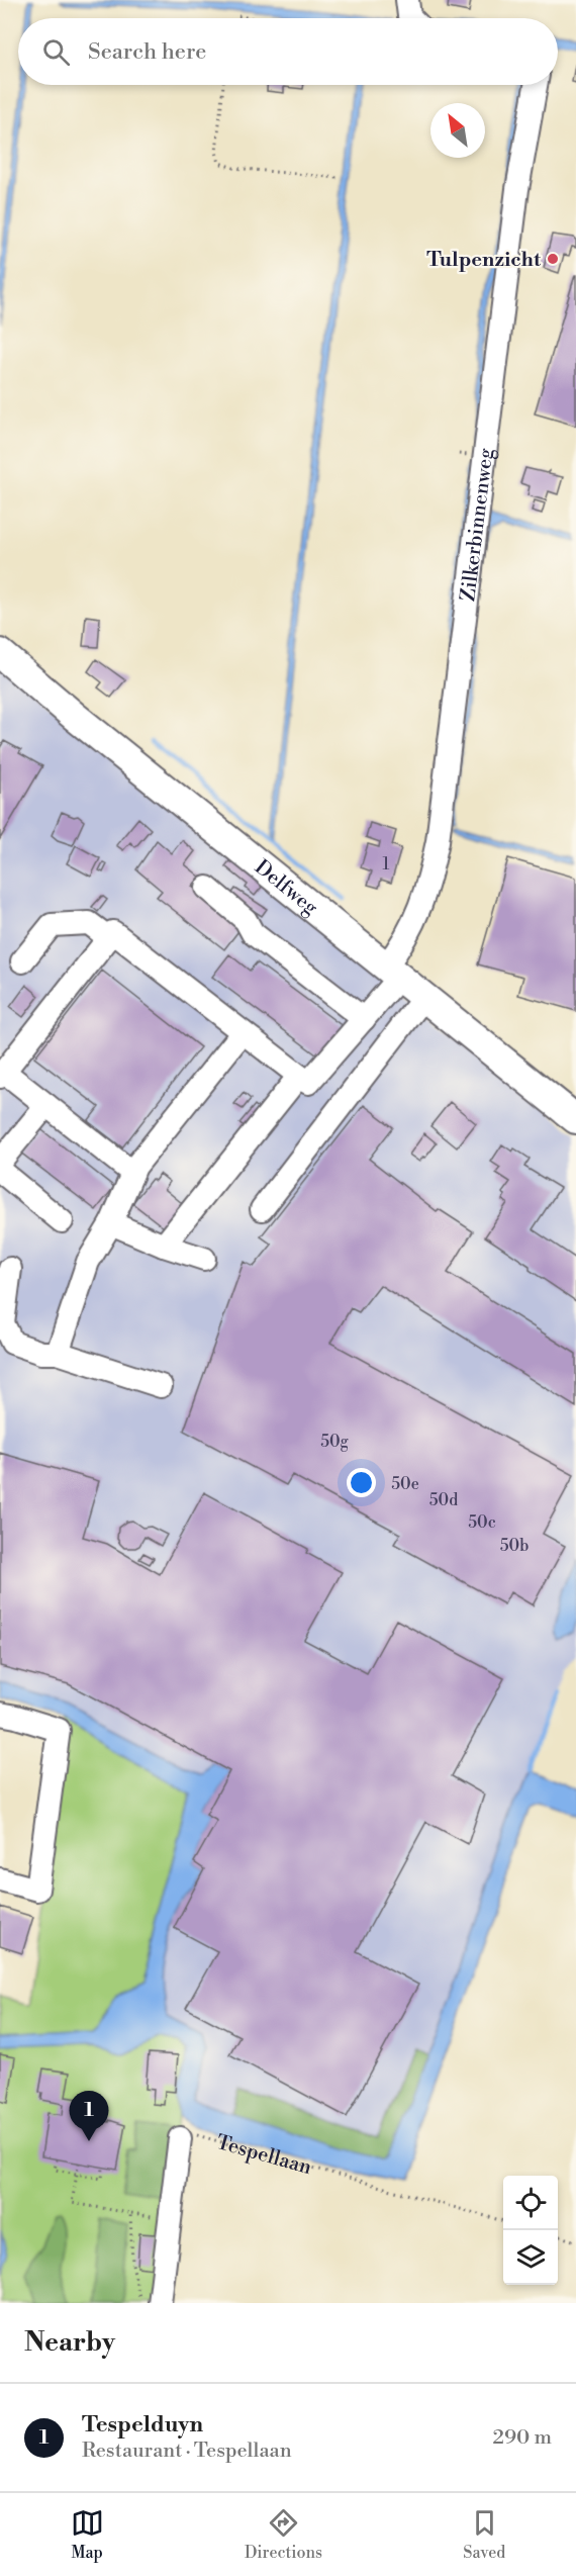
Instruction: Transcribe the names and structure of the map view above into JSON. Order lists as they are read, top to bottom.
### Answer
{
  "streets": {
    "main road": ["Delfweg"],
    "street": ["Zilkerbinnenweg"],
    "path": ["Tespellaan"]
  },
  "crossings": [
    ["Zilkerbinnenweg", "Delfweg"]
  ],
  "places": ["Tulpenzicht"],
  "house_numbers": [
    "1",
    "50g",
    "50e",
    "50d",
    "50c",
    "50b"
  ],
  "north": "top left",
  "page": {
    "search": "Search here",
    "pins": "1",
    "heading": "Nearby",
    "list": [
      {
        "mark": "1",
        "name": "Tespelduyn",
        "note": "Restaurant · Tespellaan",
        "value": "290 m"
      }
    ],
    "nav": ["Map", "Directions", "Saved"]
  }
}
